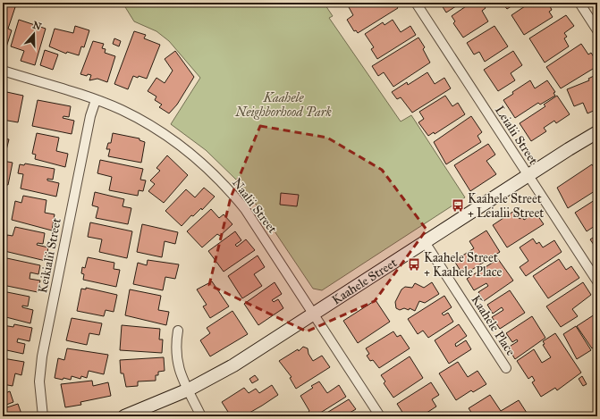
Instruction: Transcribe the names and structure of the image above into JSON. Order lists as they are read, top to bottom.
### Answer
{
  "streets": {
    "street": [
      "Leialii Street",
      "Naalii Street",
      "Keikialii Street",
      "Kaahele Street",
      "Kaahele Place"
    ]
  },
  "crossings": [
    ["Leialii Street", "Kaahele Street"],
    ["Naalii Street", "Keikialii Street"],
    ["Naalii Street", "Kaahele Street"],
    ["Kaahele Street", "Kaahele Place"]
  ],
  "parks": ["Kaahele Neighborhood Park"],
  "places": {
    "bus stop": ["Kaahele Street + Leialii Street", "Kaahele Street + Kaahele Place"]
  },
  "north": "top"
}
